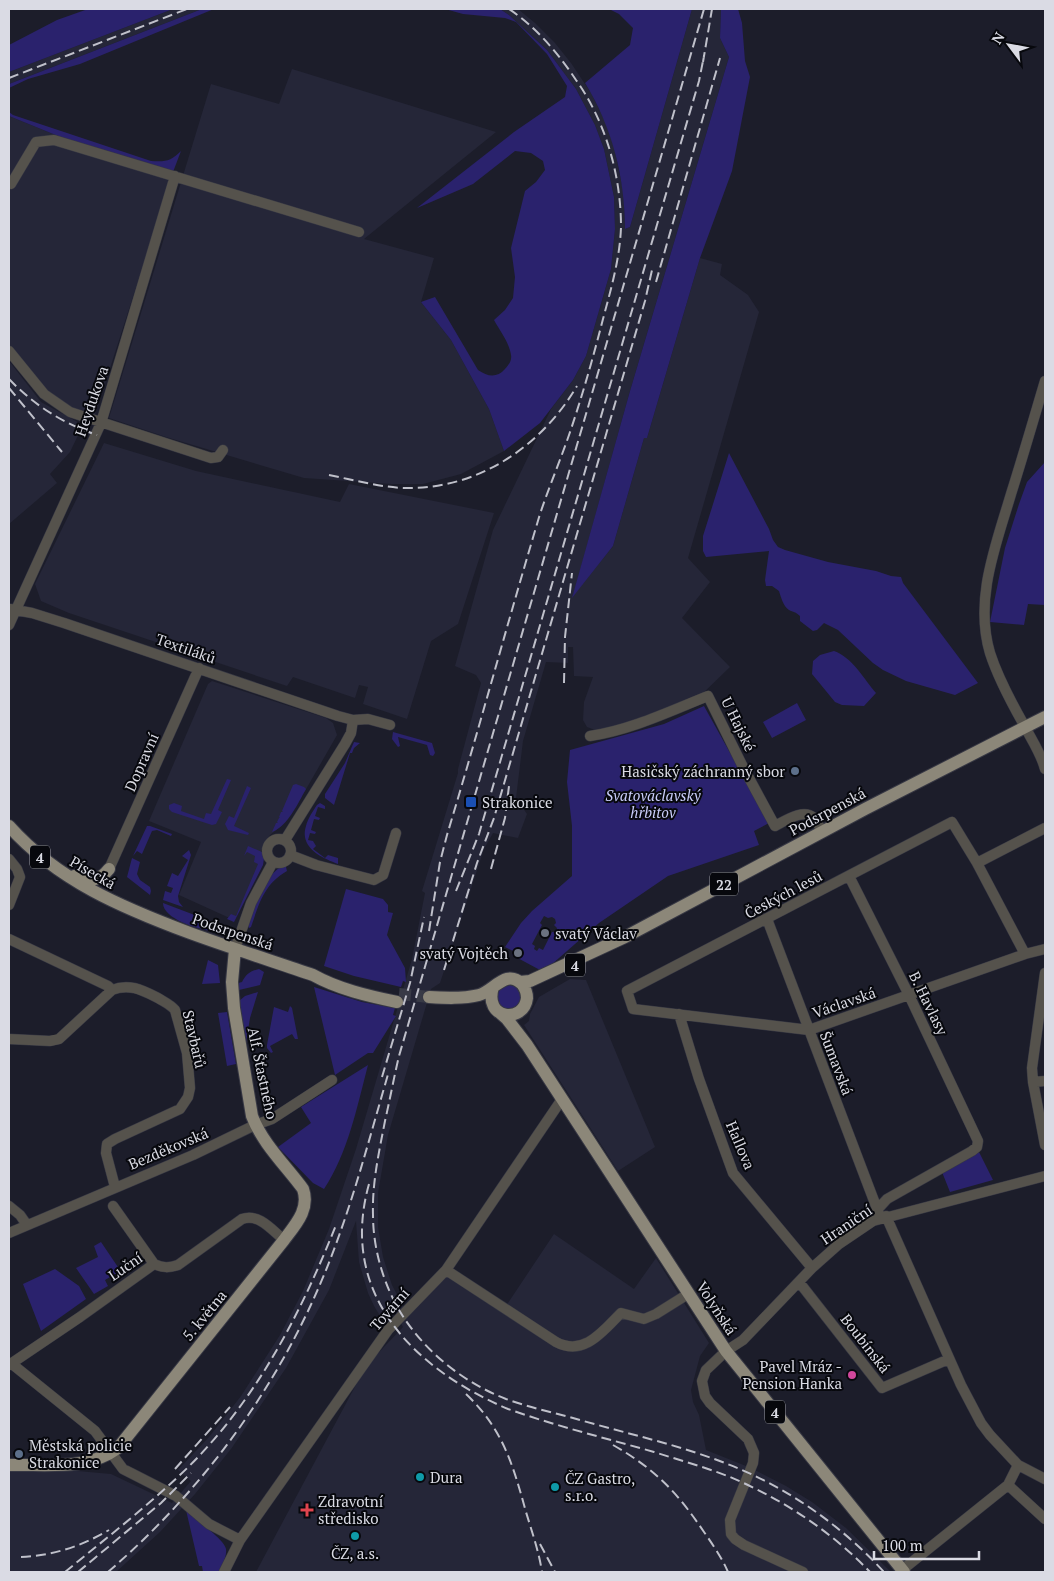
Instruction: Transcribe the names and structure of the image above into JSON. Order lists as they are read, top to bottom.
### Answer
{
  "streets": {
    "main road": [
      "Podsrpenská",
      "4",
      "Písecká",
      "22",
      "Alf. Šťastného",
      "Volyňská",
      "5. května"
    ],
    "street": [
      "Heydukova",
      "Textiláků",
      "U Hajské",
      "Dopravní",
      "Českých lesů",
      "Václavská",
      "B. Havlasy",
      "Stavbařů",
      "Šumavská",
      "Hallova",
      "Bezděkovská",
      "Hraniční",
      "Luční",
      "Tovární",
      "Boubínská"
    ]
  },
  "crossings": [
    ["Heydukova", "Textiláků"],
    ["Textiláků", "Dopravní"],
    ["U Hajské", "Podsrpenská"],
    ["Podsrpenská", "4"],
    ["Podsrpenská", "Písecká"],
    ["Podsrpenská", "Alf. Šťastného"],
    ["Podsrpenská", "Volyňská"],
    ["4", "Volyňská"],
    ["Českých lesů", "Václavská"],
    ["Českých lesů", "B. Havlasy"],
    ["Českých lesů", "Šumavská"],
    ["Václavská", "B. Havlasy"],
    ["Václavská", "Šumavská"],
    ["Václavská", "Hallova"],
    ["B. Havlasy", "Hraniční"],
    ["Stavbařů", "Bezděkovská"],
    ["Šumavská", "Hraniční"],
    ["Šumavská", "Boubínská"],
    ["Alf. Šťastného", "Bezděkovská"],
    ["Alf. Šťastného", "5. května"],
    ["Hallova", "Hraniční"],
    ["Hraniční", "Volyňská"],
    ["Hraniční", "Boubínská"],
    ["Luční", "5. května"],
    ["Volyňská", "Tovární"]
  ],
  "parks": ["Svatováclavský hřbitov"],
  "places": {
    "other": [
      "Hasičský záchranný sbor",
      "svatý Václav",
      "svatý Vojtěch",
      "Pavel Mráz - Pension Hanka",
      "Městská policie Strakonice",
      "Dura",
      "ČZ Gastro, s.r.o.",
      "ČZ, a.s."
    ],
    "transit": ["Strakonice"],
    "health": ["Zdravotní středisko"]
  },
  "scale_bar": "100 m",
  "north": "top left"
}
